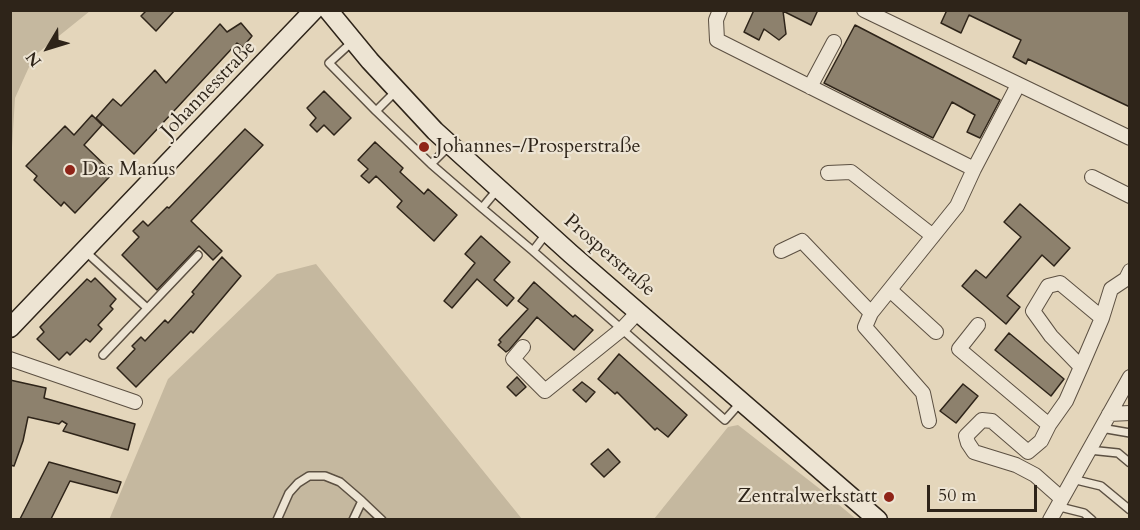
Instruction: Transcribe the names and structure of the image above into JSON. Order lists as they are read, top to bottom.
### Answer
{
  "streets": {
    "main road": ["Johannesstraße", "Prosperstraße"]
  },
  "places": ["Johannes-/Prosperstraße", "Das Manus", "Zentralwerkstatt"],
  "scale_bar": "50 m",
  "north": "bottom left"
}
